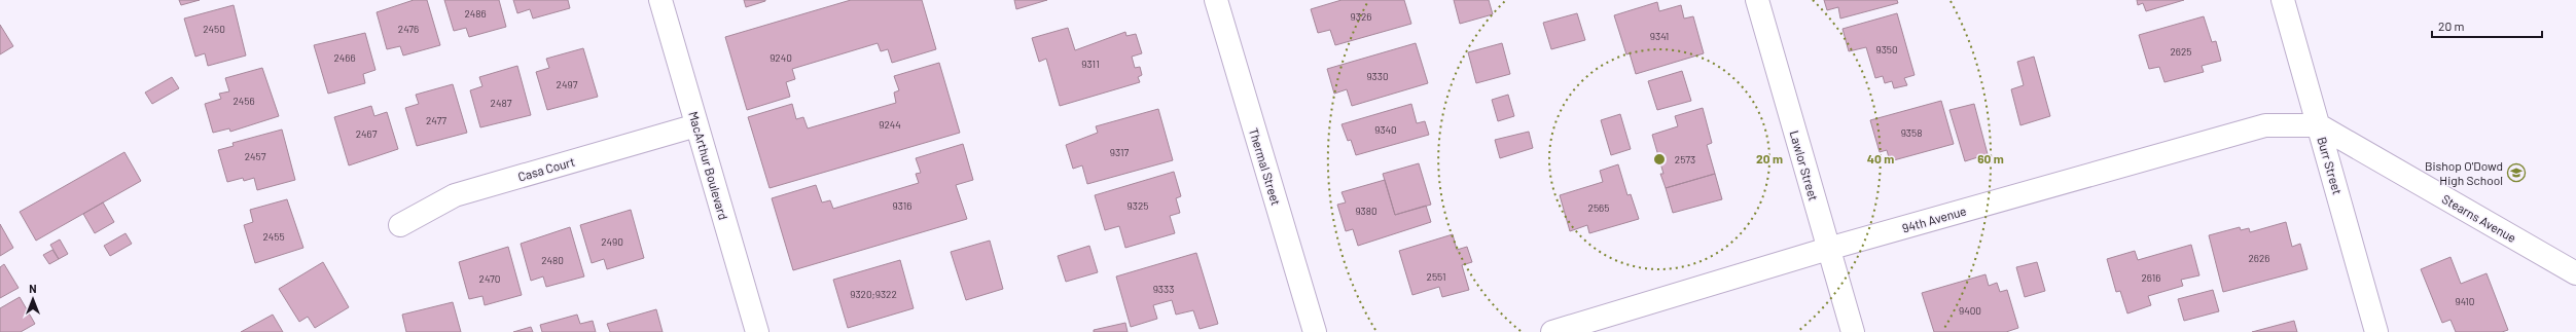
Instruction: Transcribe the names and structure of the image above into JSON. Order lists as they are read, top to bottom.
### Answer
{
  "streets": {
    "street": [
      "MacArthur Boulevard",
      "Lawlor Street",
      "Burr Street",
      "Thermal Street",
      "Casa Court",
      "Stearns Avenue",
      "94th Avenue"
    ]
  },
  "crossings": [
    ["MacArthur Boulevard", "Casa Court"],
    ["Lawlor Street", "94th Avenue"],
    ["Burr Street", "Stearns Avenue"],
    ["Burr Street", "94th Avenue"],
    ["Stearns Avenue", "94th Avenue"]
  ],
  "places": {
    "school or university": ["Bishop O'Dowd High School"]
  },
  "house_numbers": [
    "2486",
    "9326",
    "2450",
    "2476",
    "9341",
    "9350",
    "2625",
    "2466",
    "9240",
    "9311",
    "9330",
    "2497",
    "2456",
    "2487",
    "2477",
    "9244",
    "9340",
    "9358",
    "2467",
    "9317",
    "2457",
    "2573",
    "9316",
    "9325",
    "2565",
    "9380",
    "2455",
    "2490",
    "2626",
    "2480",
    "2551",
    "2616",
    "2470",
    "9333",
    "9320;9322",
    "9410",
    "9400"
  ],
  "scale_bar": "20 m",
  "north": "top",
  "rings": ["20 m", "40 m", "60 m"]
}
